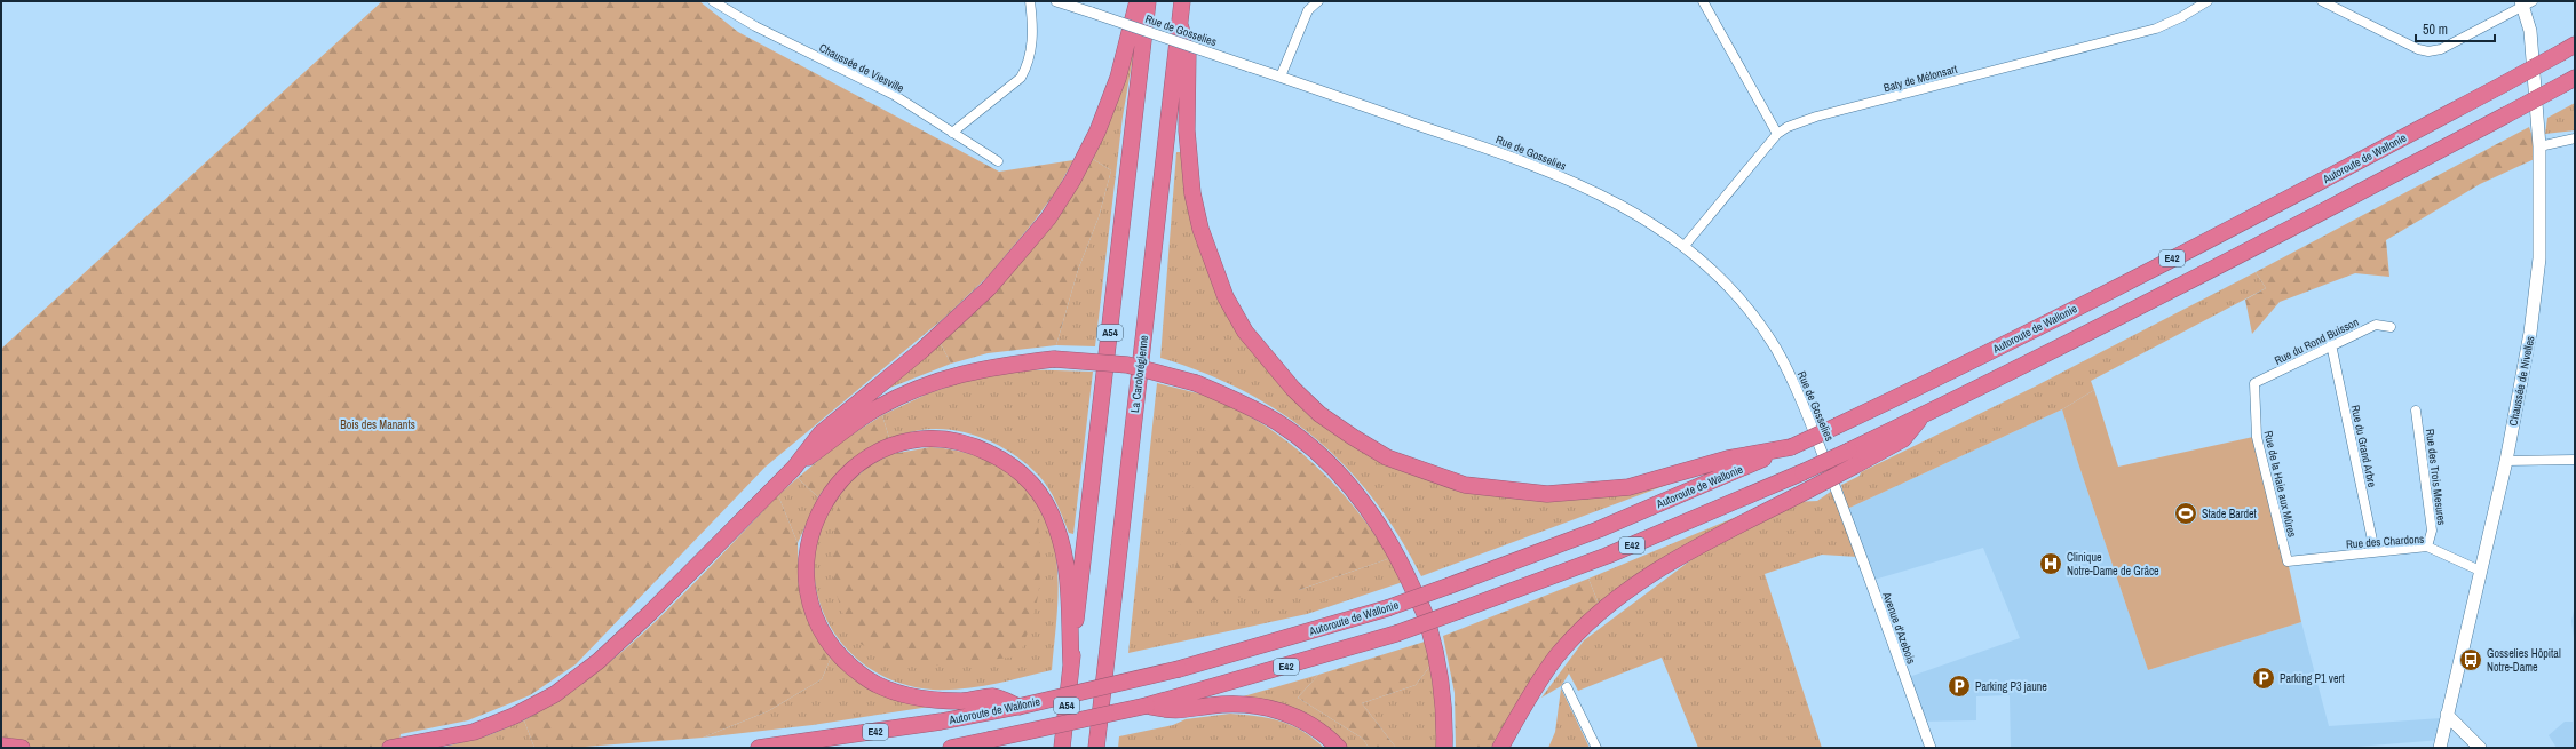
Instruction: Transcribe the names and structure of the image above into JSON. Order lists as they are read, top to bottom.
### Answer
{
  "streets": {
    "highway": [
      "Autoroute de Wallonie",
      "E42",
      "A54",
      "La Carolorégienne"
    ],
    "main road": ["Chaussée de Nivelles"],
    "street": [
      "Rue de Gosselies",
      "Chaussée de Viesville",
      "Baty de Mélonsart",
      "Rue du Rond Buisson",
      "Rue du Grand Arbre",
      "Rue des Trois Mesures",
      "Rue de la Haie aux Mûres",
      "Rue des Chardons",
      "Avenue d'Azebois"
    ]
  },
  "crossings": [
    ["Rue de Gosselies", "Baty de Mélonsart"],
    ["Rue de Gosselies", "Avenue d'Azebois"],
    ["Rue du Rond Buisson", "Rue du Grand Arbre"],
    ["Rue du Rond Buisson", "Rue de la Haie aux Mûres"],
    ["Chaussée de Nivelles", "Rue des Chardons"],
    ["Rue du Grand Arbre", "Rue des Chardons"],
    ["Rue des Trois Mesures", "Rue des Chardons"],
    ["Rue de la Haie aux Mûres", "Rue des Chardons"]
  ],
  "parks": ["Bois des Manants"],
  "places": {
    "sports": ["Stade Bardet"],
    "hospital": ["Clinique Notre-Dame de Grâce"],
    "bus stop": ["Gosselies Hôpital Notre-Dame"],
    "parking": ["Parking P1 vert", "Parking P3 jaune"]
  },
  "scale_bar": "50 m"
}
